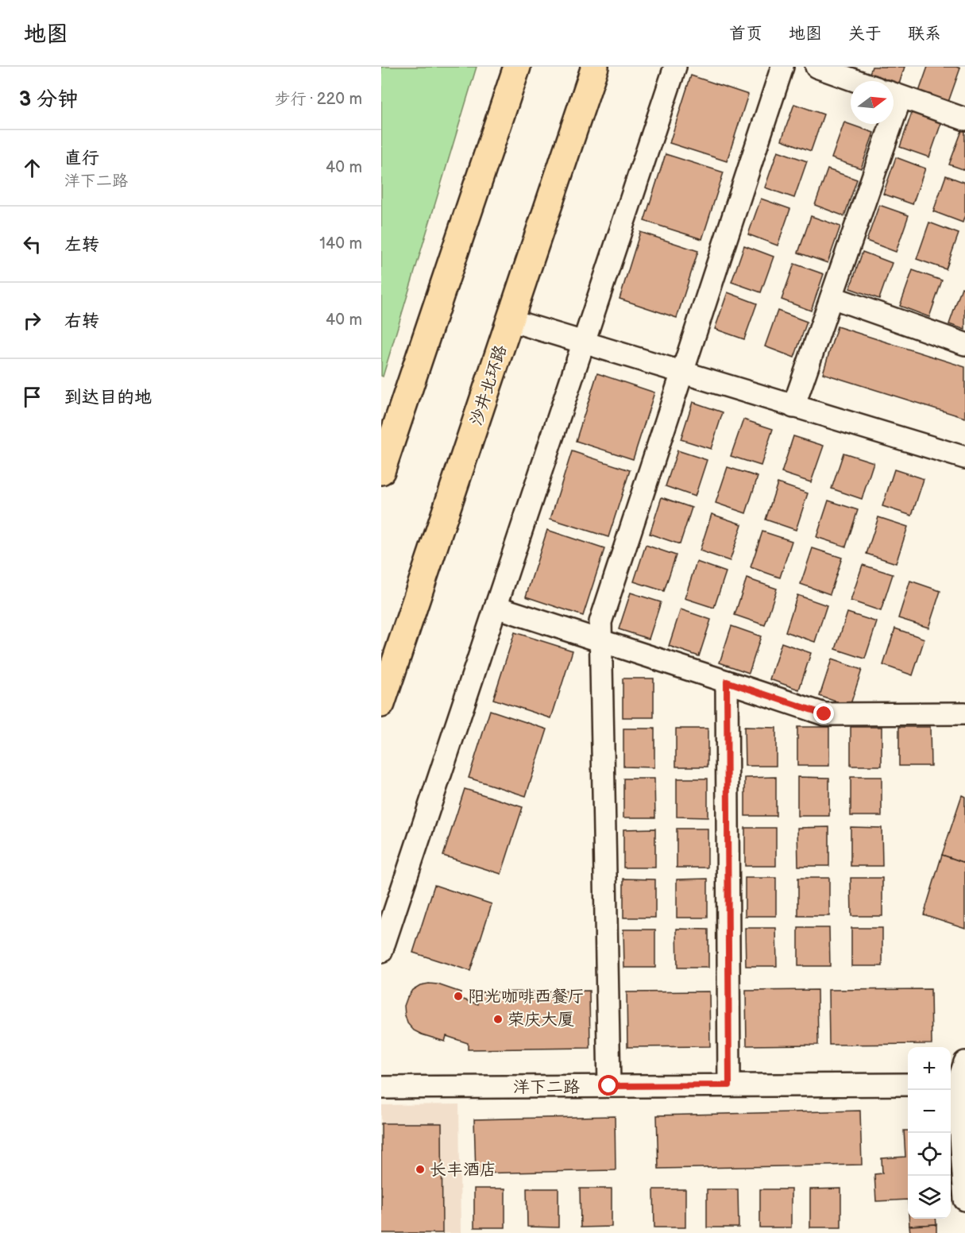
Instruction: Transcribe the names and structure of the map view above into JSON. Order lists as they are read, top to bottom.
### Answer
{
  "streets": {
    "main road": ["沙井北环路"],
    "street": ["洋下二路"]
  },
  "places": ["阳光咖啡西餐厅", "荣庆大厦", "长丰酒店"],
  "north": "right",
  "page": {
    "header": "地图",
    "nav": [
      "首页",
      "地图",
      "关于",
      "联系"
    ],
    "heading": ["3 分钟", "步行 · 220 m"],
    "list": [
      ["直行", "洋下二路", "40 m"],
      ["左转", "140 m"],
      ["右转", "40 m"],
      "到达目的地"
    ],
    "map_buttons": ["+", "−"]
  }
}
